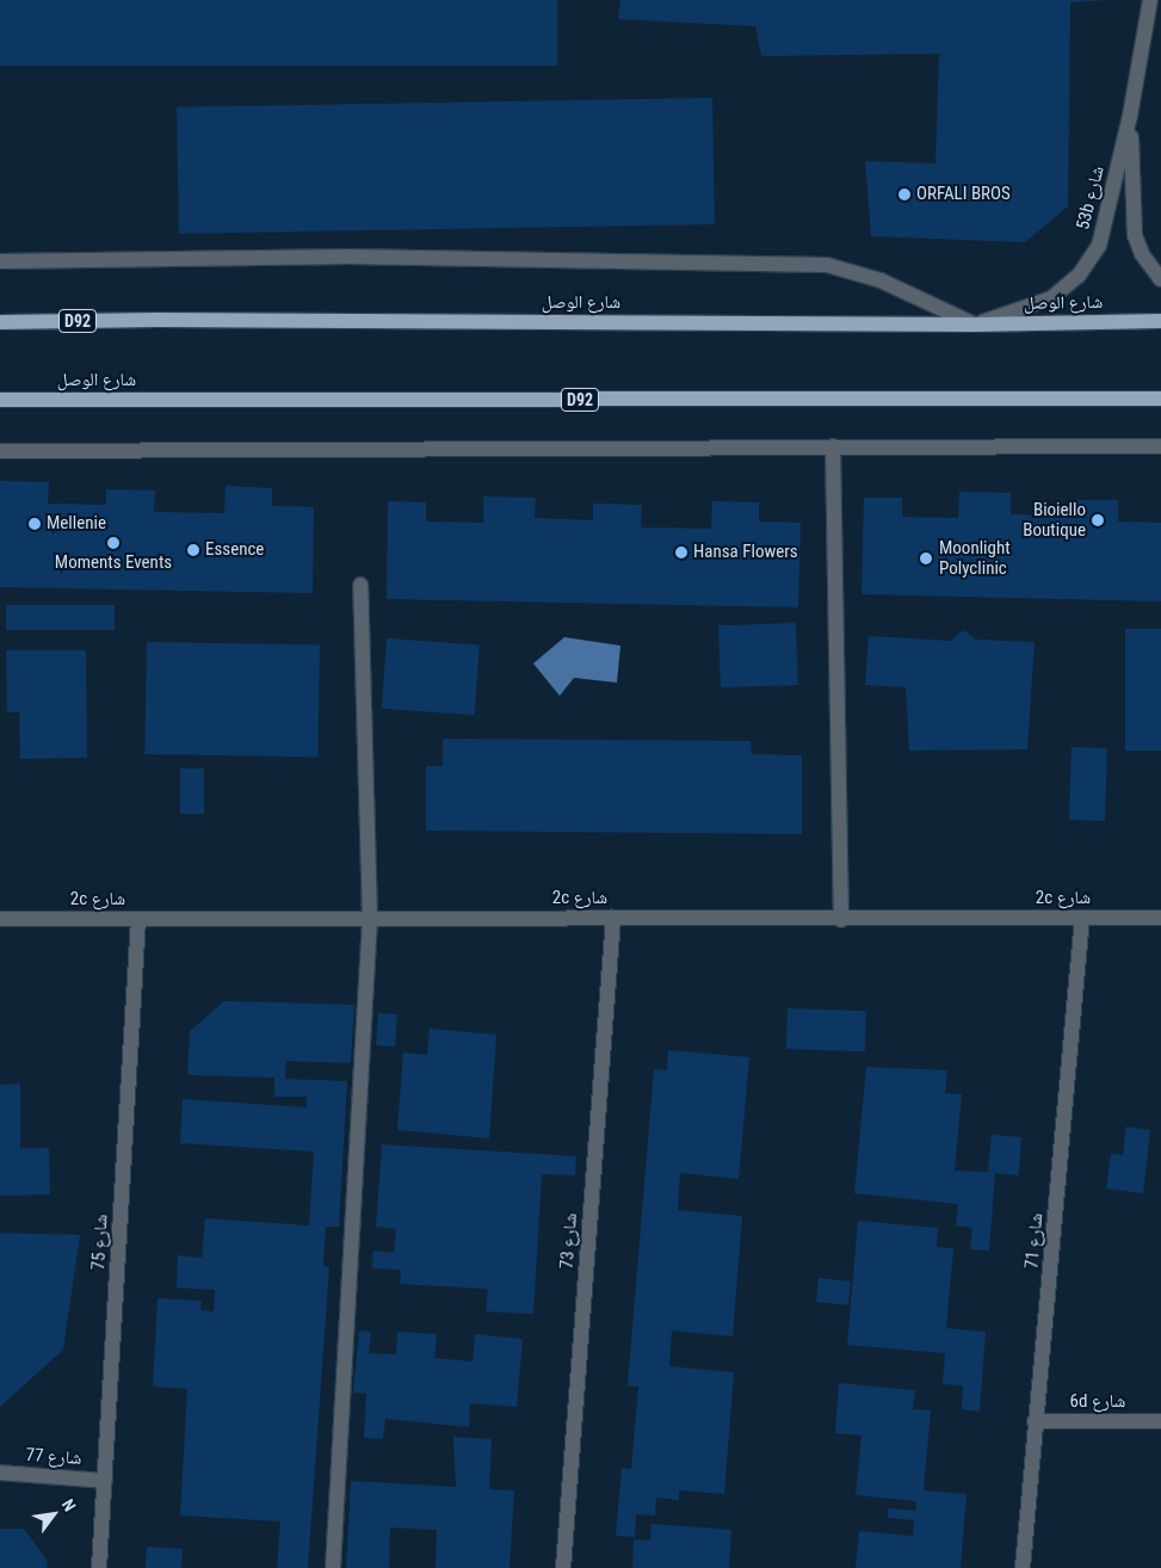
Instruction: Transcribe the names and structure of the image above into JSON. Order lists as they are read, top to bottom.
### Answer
{
  "streets": {
    "main road": ["شارع الوصل", "D92"],
    "street": [
      "53b شارع",
      "2c شارع",
      "شارع 73",
      "شارع 71",
      "شارع 75",
      "6d شارع",
      "شارع 77"
    ]
  },
  "crossings": [
    ["53b شارع", "شارع الوصل"],
    ["2c شارع", "شارع 73"],
    ["2c شارع", "شارع 71"],
    ["2c شارع", "شارع 75"],
    ["شارع 71", "6d شارع"],
    ["شارع 75", "شارع 77"]
  ],
  "places": [
    "ORFALI BROS",
    "Bioiello Boutique",
    "Mellenie",
    "Moments Events",
    "Essence",
    "Hansa Flowers",
    "Moonlight Polyclinic"
  ],
  "north": "top right"
}
